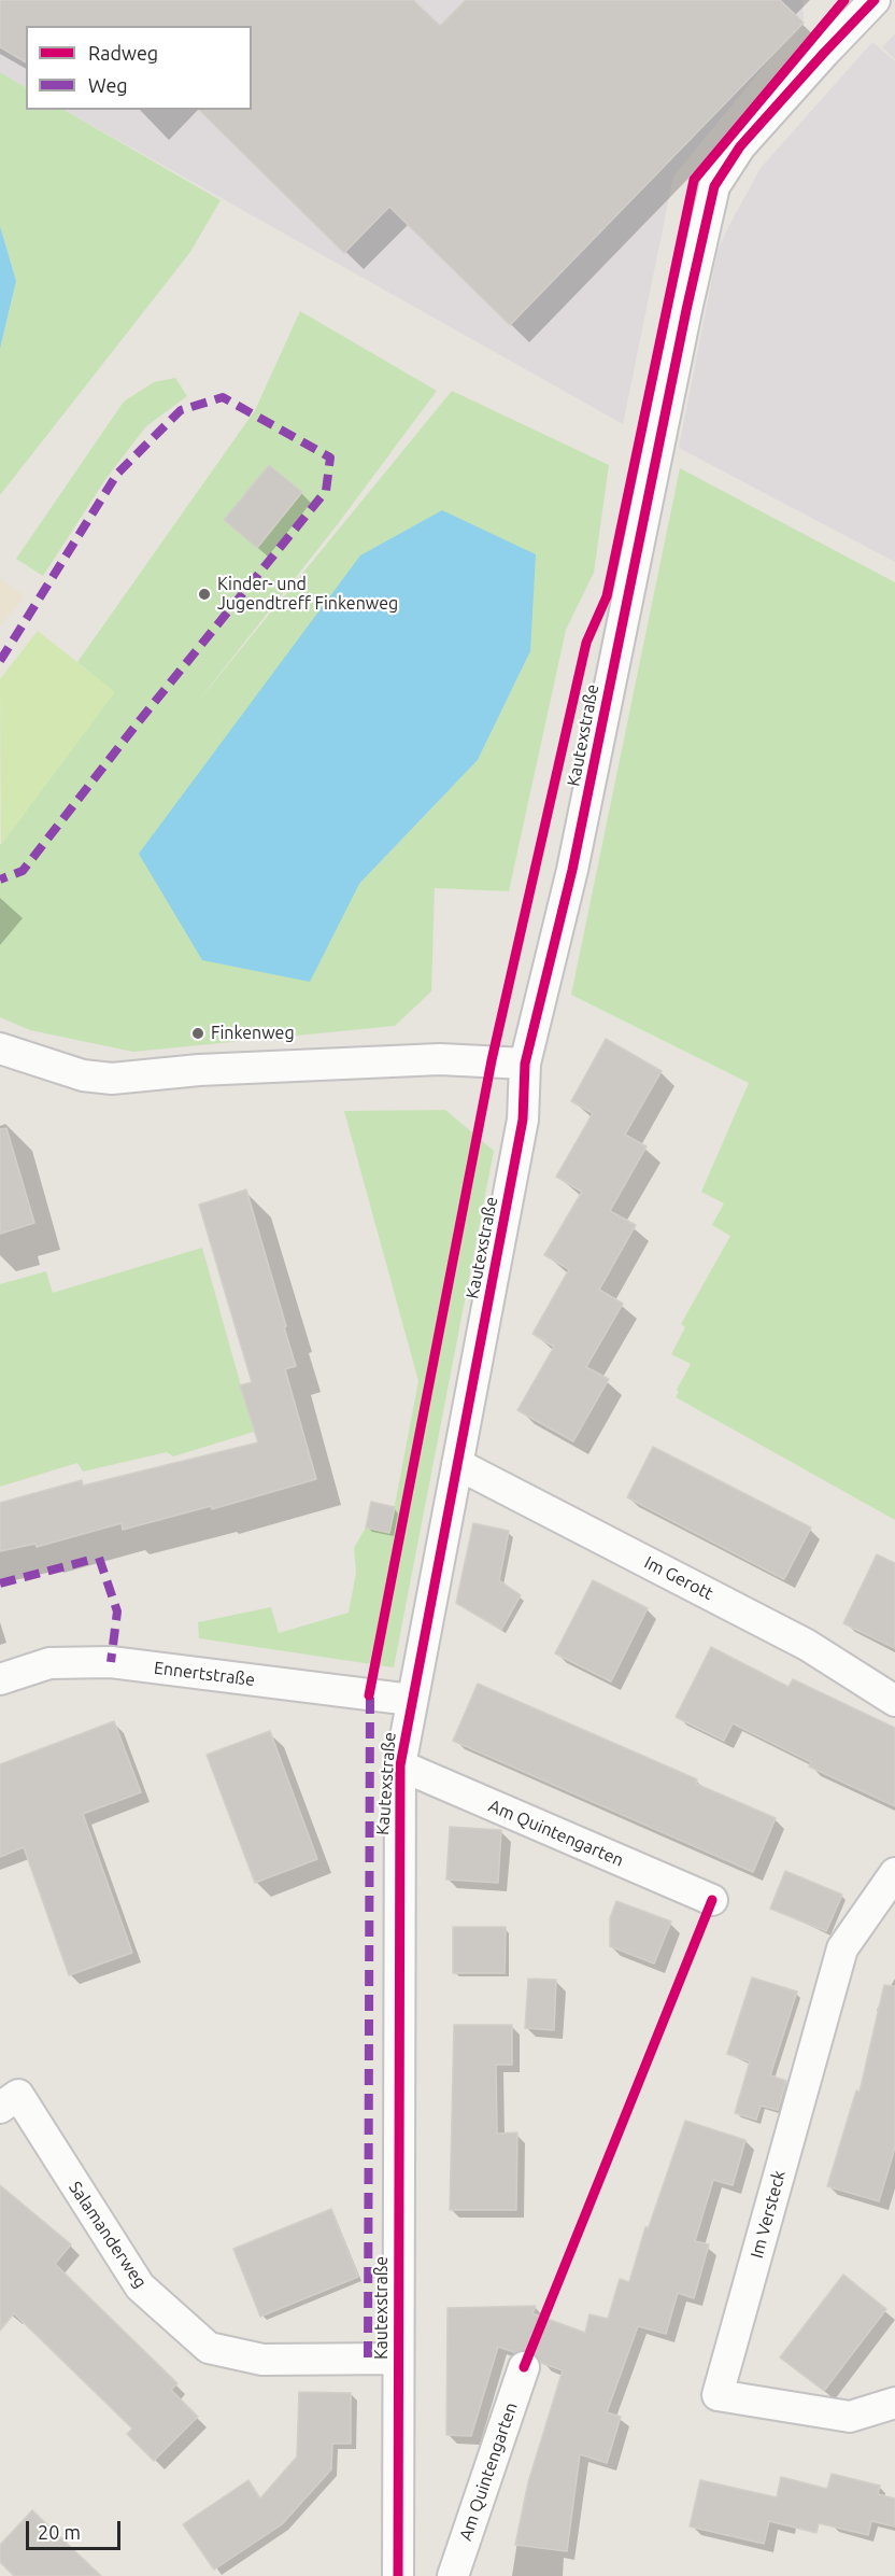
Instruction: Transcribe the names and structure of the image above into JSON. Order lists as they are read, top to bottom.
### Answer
{
  "streets": {
    "street": [
      "Kautexstraße",
      "Im Gerott",
      "Ennertstraße",
      "Am Quintengarten",
      "Im Versteck",
      "Salamanderweg"
    ]
  },
  "crossings": [
    ["Kautexstraße", "Im Gerott"],
    ["Kautexstraße", "Ennertstraße"],
    ["Kautexstraße", "Am Quintengarten"],
    ["Kautexstraße", "Salamanderweg"]
  ],
  "places": ["Kinder- und Jugendtreff Finkenweg", "Finkenweg"],
  "legend": ["Radweg", "Weg"],
  "scale_bar": "20 m"
}
